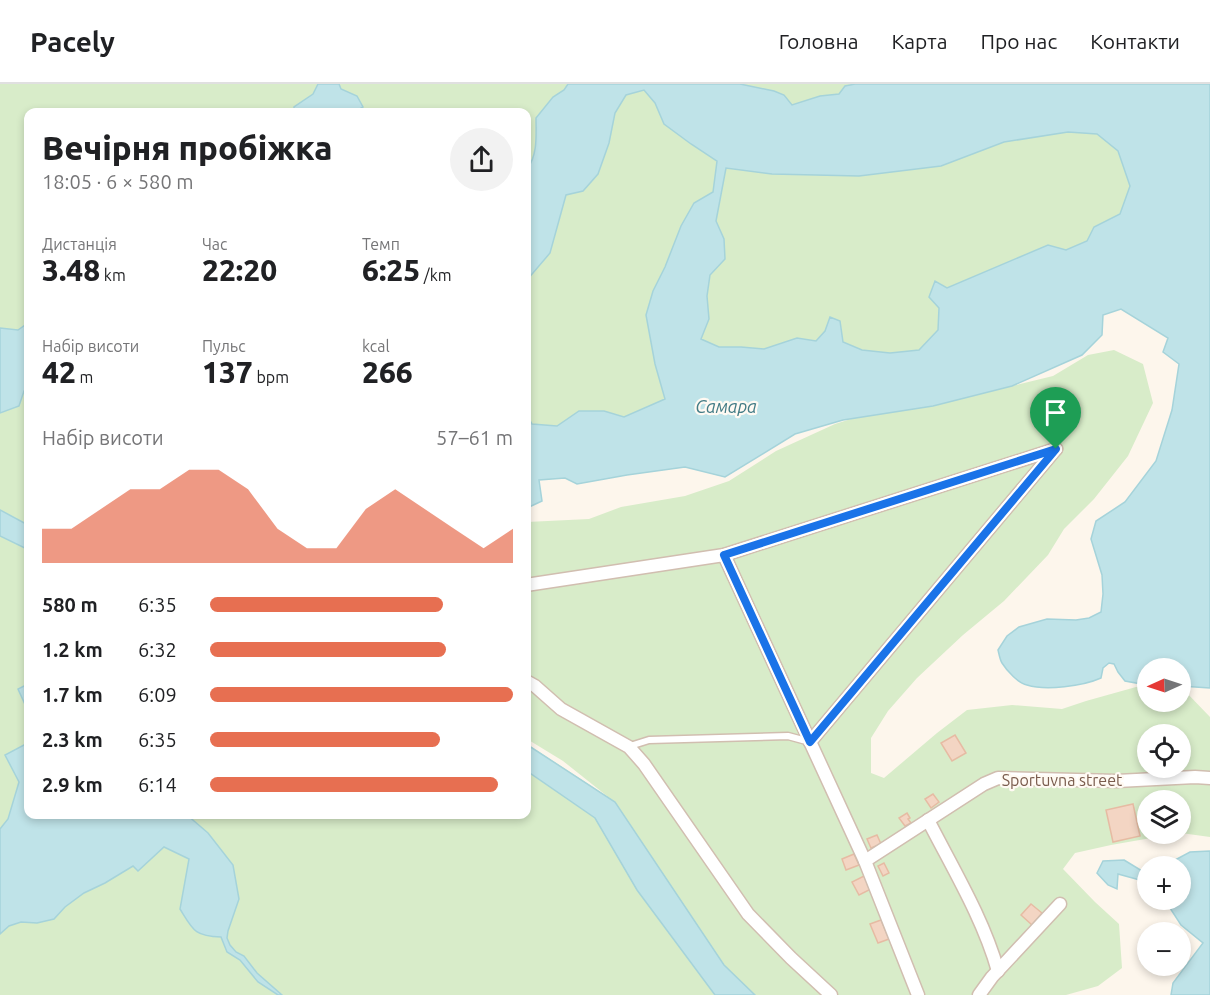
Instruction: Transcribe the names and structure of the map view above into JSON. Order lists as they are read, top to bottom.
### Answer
{
  "streets": {
    "street": ["Sportuvna street"]
  },
  "water": ["Самара"],
  "north": "left",
  "page": {
    "header": "Pacely",
    "nav": [
      "Головна",
      "Карта",
      "Про нас",
      "Контакти"
    ],
    "heading": ["Вечірня пробіжка", "18:05 · 6 × 580 m"],
    "stats": [
      ["Дистанція", "3.48 km"],
      ["Час", "22:20"],
      ["Темп", "6:25 /km"],
      ["Набір висоти", "42 m"],
      ["Пульс", "137 bpm"],
      ["kcal", "266"]
    ],
    "chart": ["Набір висоти", "57–61 m"],
    "list": [
      {
        "name": "580 m",
        "note": "6:35"
      },
      {
        "name": "1.2 km",
        "note": "6:32"
      },
      {
        "name": "1.7 km",
        "note": "6:09"
      },
      {
        "name": "2.3 km",
        "note": "6:35"
      },
      {
        "name": "2.9 km",
        "note": "6:14"
      }
    ],
    "map_buttons": ["+", "−"]
  }
}
